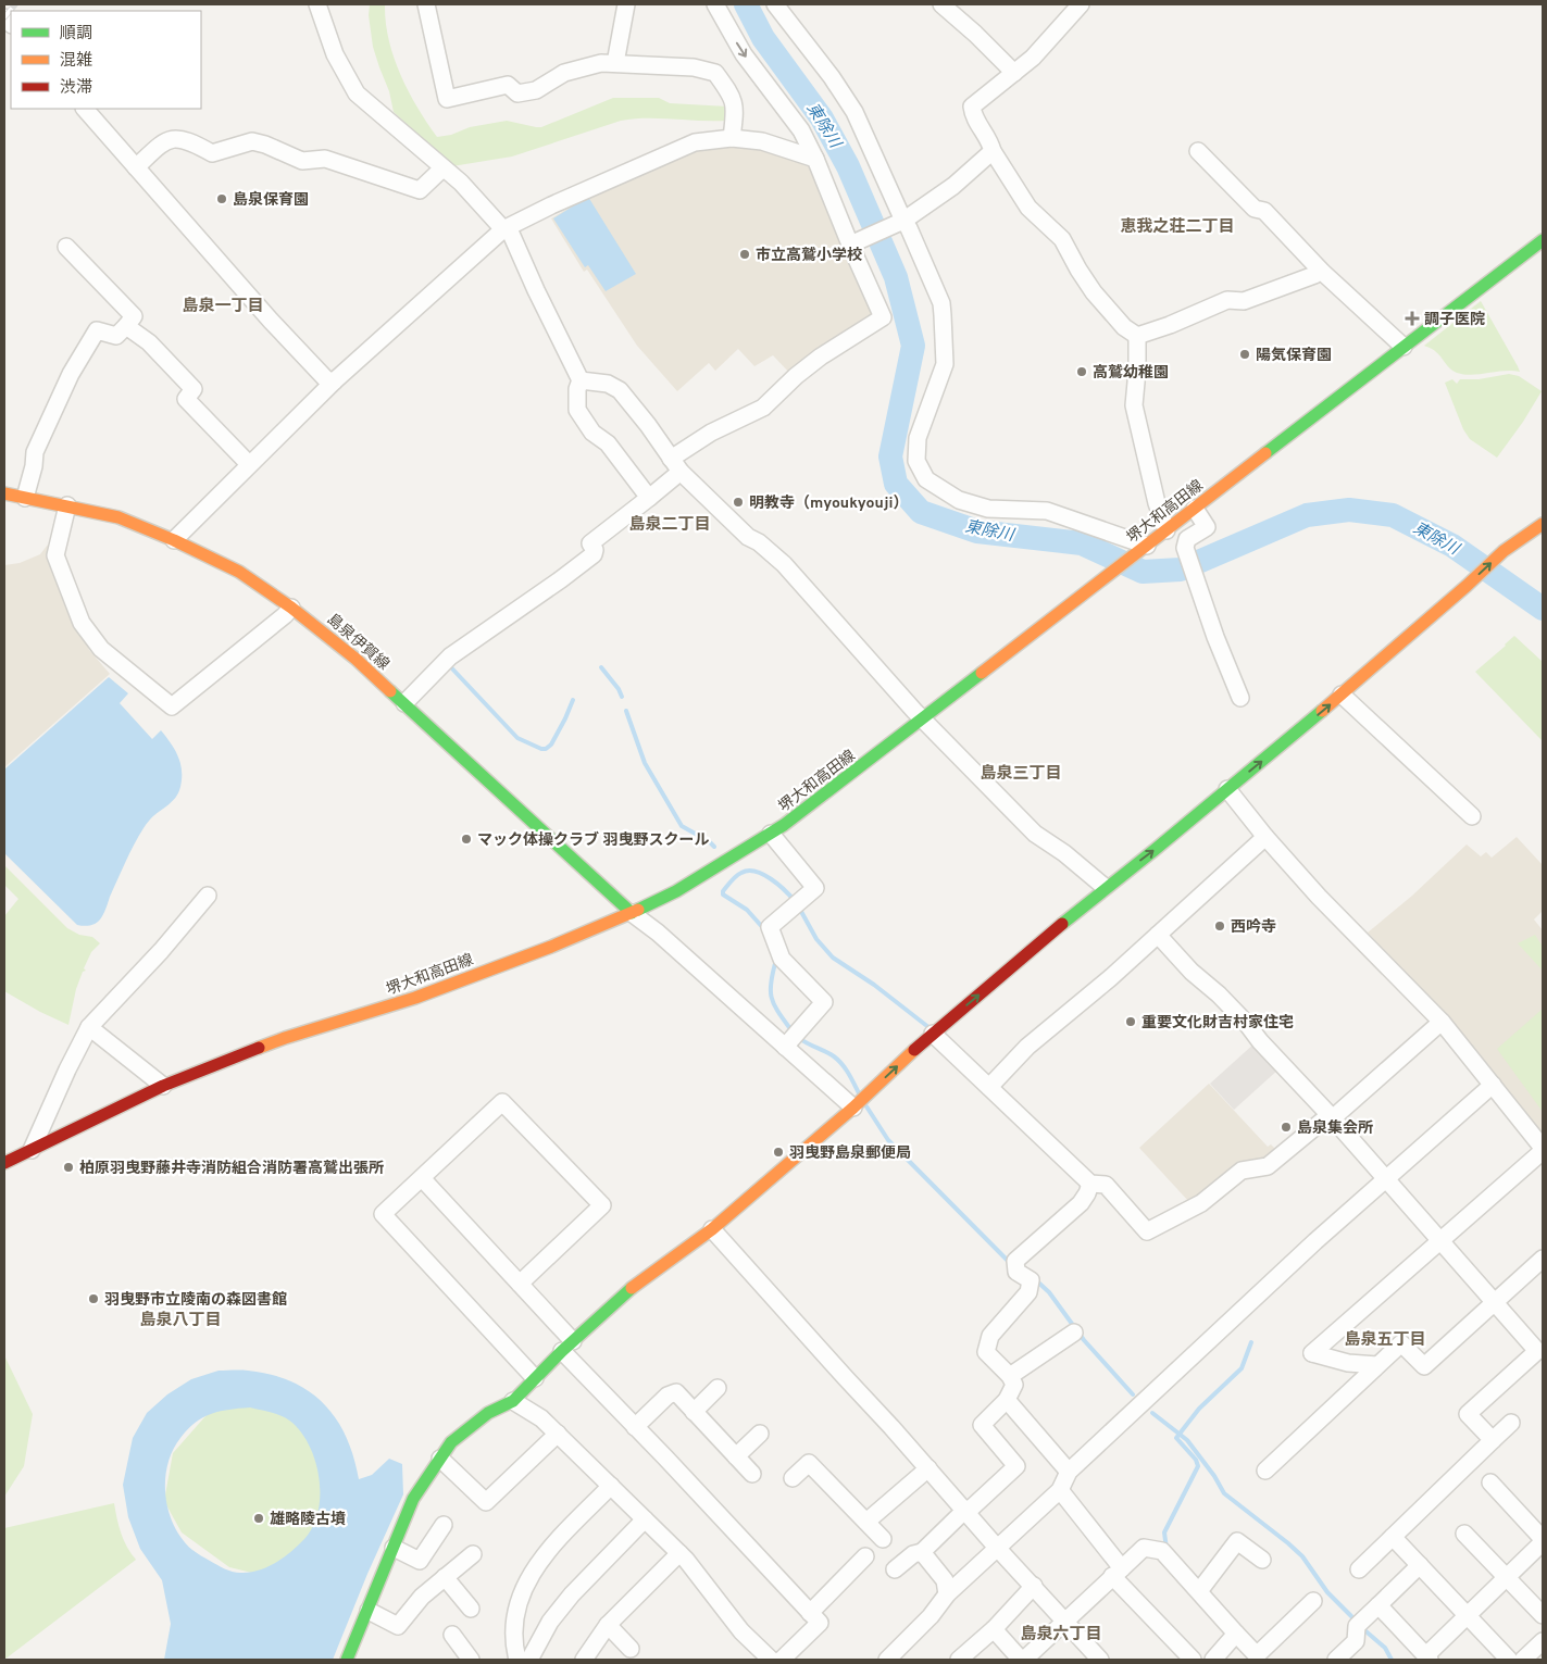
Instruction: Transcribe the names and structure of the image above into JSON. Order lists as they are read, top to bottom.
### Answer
{
  "streets": {
    "main road": ["堺大和高田線", "島泉伊賀線"]
  },
  "crossings": [
    ["堺大和高田線", "島泉伊賀線"]
  ],
  "districts": [
    "恵我之荘二丁目",
    "島泉一丁目",
    "島泉二丁目",
    "島泉三丁目",
    "島泉八丁目",
    "島泉五丁目",
    "島泉六丁目"
  ],
  "water": ["東除川"],
  "places": {
    "other": [
      "島泉保育園",
      "市立高鷲小学校",
      "陽気保育園",
      "高鷲幼稚園",
      "明教寺（myoukyouji）",
      "マック体操クラブ 羽曳野スクール",
      "西吟寺",
      "重要文化財吉村家住宅",
      "島泉集会所",
      "羽曳野島泉郵便局",
      "柏原羽曳野藤井寺消防組合消防署高鷲出張所",
      "羽曳野市立陵南の森図書館",
      "雄略陵古墳"
    ],
    "health": ["調子医院"]
  },
  "legend": ["順調", "混雑", "渋滞"]
}
